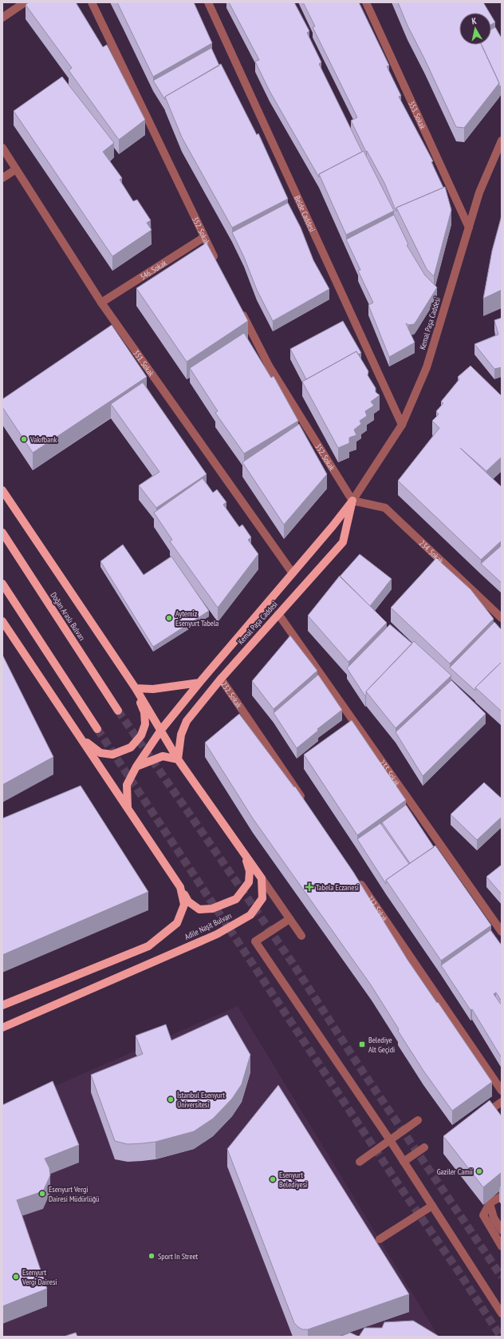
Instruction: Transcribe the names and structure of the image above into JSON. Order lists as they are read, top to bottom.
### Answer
{
  "streets": {
    "main road": ["Kemal Paşa Caddesi", "Doğan Araslı Bulvarı", "Adile Naşit Bulvarı"],
    "street": [
      "353. Sokak",
      "Belde Caddesi",
      "352. Sokak",
      "346. Sokak",
      "351. Sokak",
      "234. Sokak",
      "232. Sokak",
      "233. Sokak"
    ]
  },
  "crossings": [
    ["353. Sokak", "Kemal Paşa Caddesi"],
    ["Belde Caddesi", "Kemal Paşa Caddesi"],
    ["352. Sokak", "346. Sokak"],
    ["352. Sokak", "Kemal Paşa Caddesi"],
    ["352. Sokak", "234. Sokak"],
    ["346. Sokak", "351. Sokak"],
    ["Kemal Paşa Caddesi", "351. Sokak"],
    ["Kemal Paşa Caddesi", "234. Sokak"],
    ["Kemal Paşa Caddesi", "232. Sokak"],
    ["Kemal Paşa Caddesi", "233. Sokak"]
  ],
  "places": {
    "other": [
      "Vakıfbank",
      "Aytemiz Esenyurt Tabela",
      "İstanbul Esenyurt Üniversitesi",
      "Gaziler Camii",
      "Esenyurt Belediyesi",
      "Esenyurt Vergi Dairesi Müdürlüğü",
      "Sport In Street",
      "Esenyurt Vergi Dairesi"
    ],
    "health": ["Tabela Eczanesi"],
    "transit": ["Belediye Alt Geçidi"]
  },
  "north": "top"
}
